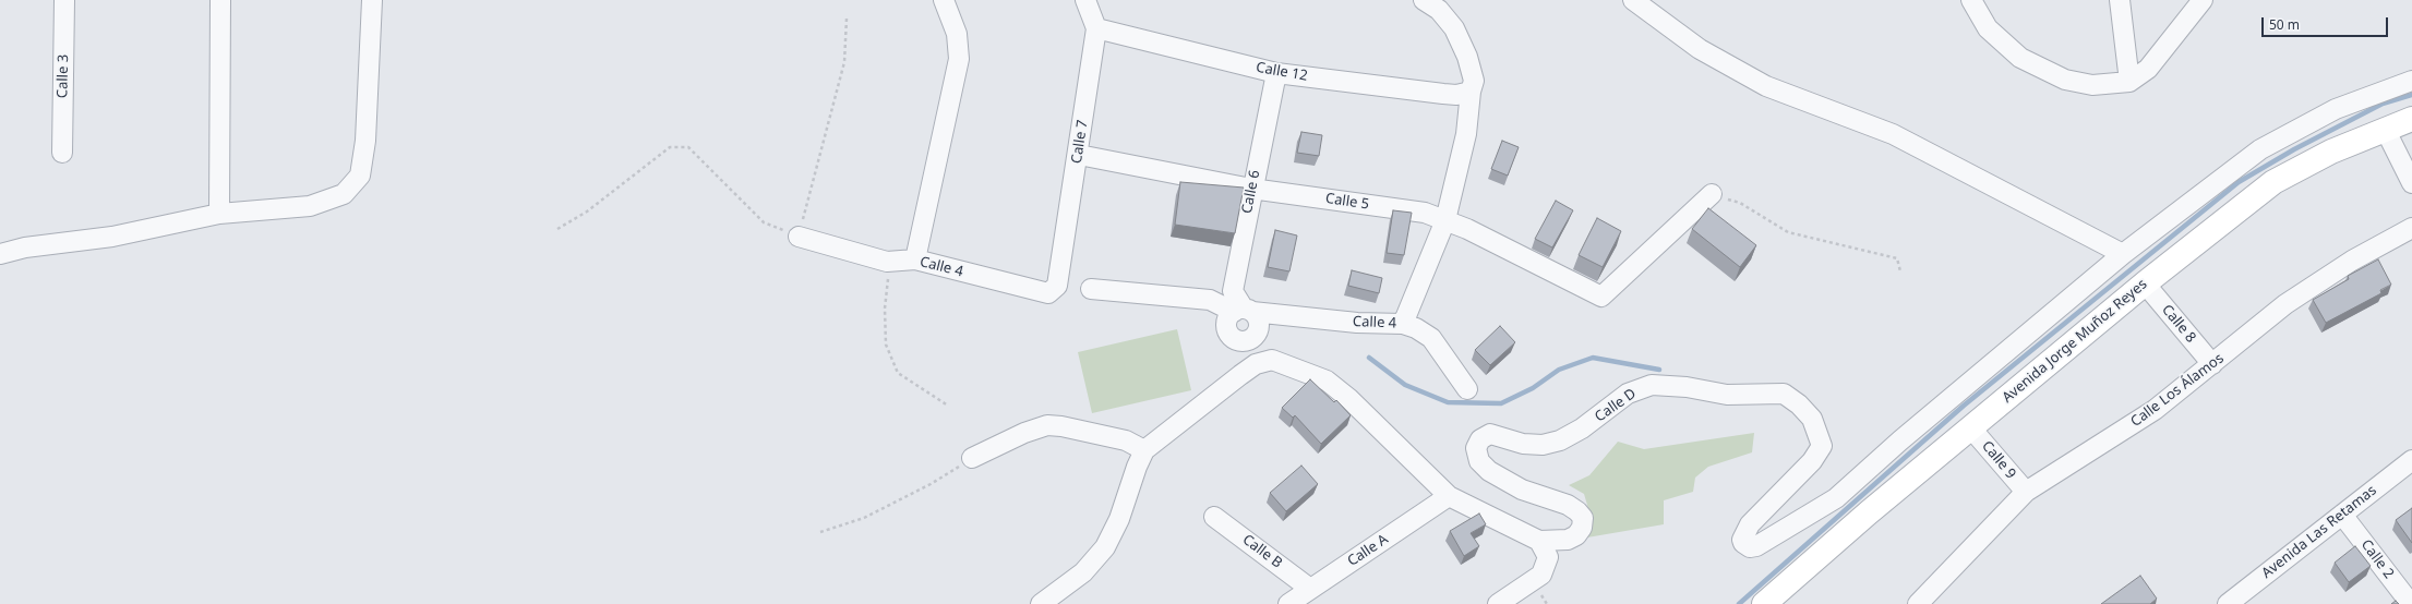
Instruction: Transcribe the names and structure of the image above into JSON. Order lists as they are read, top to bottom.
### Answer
{
  "streets": {
    "street": [
      "Calle 12",
      "Calle 3",
      "Calle 7",
      "Calle 6",
      "Calle 5",
      "Calle 4",
      "Calle 8",
      "Avenida Jorge Muñoz Reyes",
      "Calle Los Álamos",
      "Calle D",
      "Calle 9",
      "Avenida Las Retamas",
      "Calle A",
      "Calle B",
      "Calle 2"
    ]
  },
  "crossings": [
    ["Calle 12", "Calle 7"],
    ["Calle 12", "Calle 6"],
    ["Calle 7", "Calle 5"],
    ["Calle 7", "Calle 4"],
    ["Calle 6", "Calle 5"],
    ["Calle 6", "Calle 4"],
    ["Calle 8", "Avenida Jorge Muñoz Reyes"],
    ["Calle 8", "Calle Los Álamos"],
    ["Avenida Jorge Muñoz Reyes", "Calle 9"],
    ["Calle Los Álamos", "Calle 9"],
    ["Calle D", "Calle A"],
    ["Avenida Las Retamas", "Calle 2"],
    ["Calle A", "Calle B"]
  ],
  "scale_bar": "50 m"
}
